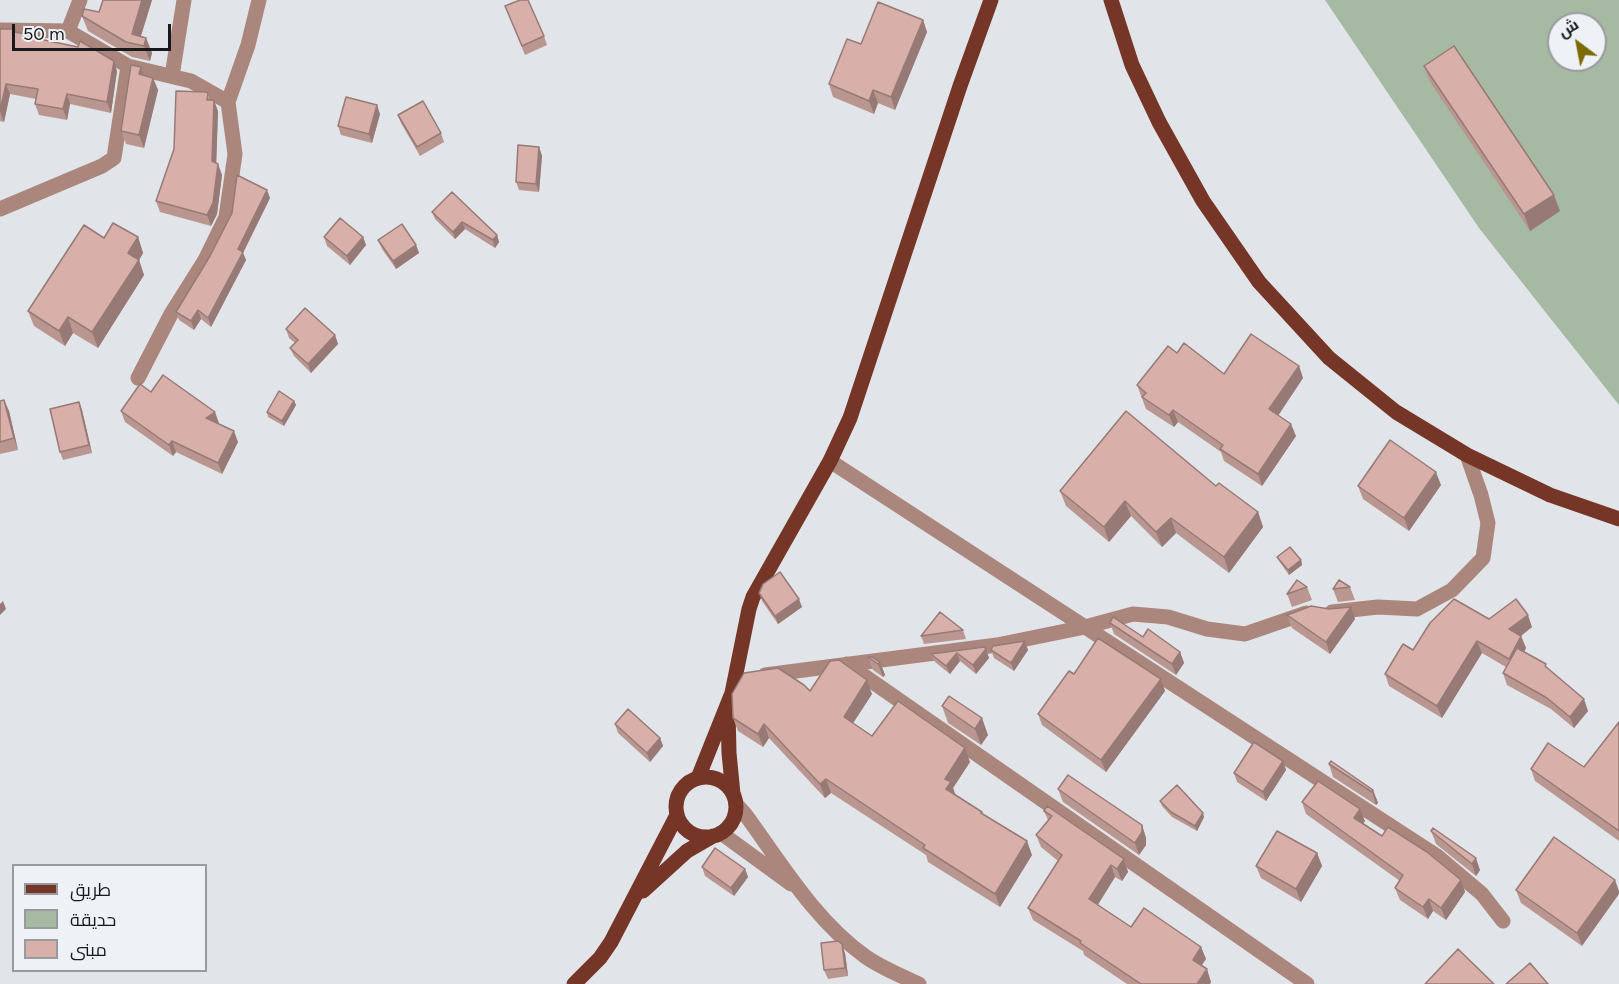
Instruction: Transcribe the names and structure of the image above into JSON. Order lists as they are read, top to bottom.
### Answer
{
  "legend": ["طريق", "حديقة", "مبنى"],
  "scale_bar": "50 m",
  "north": "top left"
}
